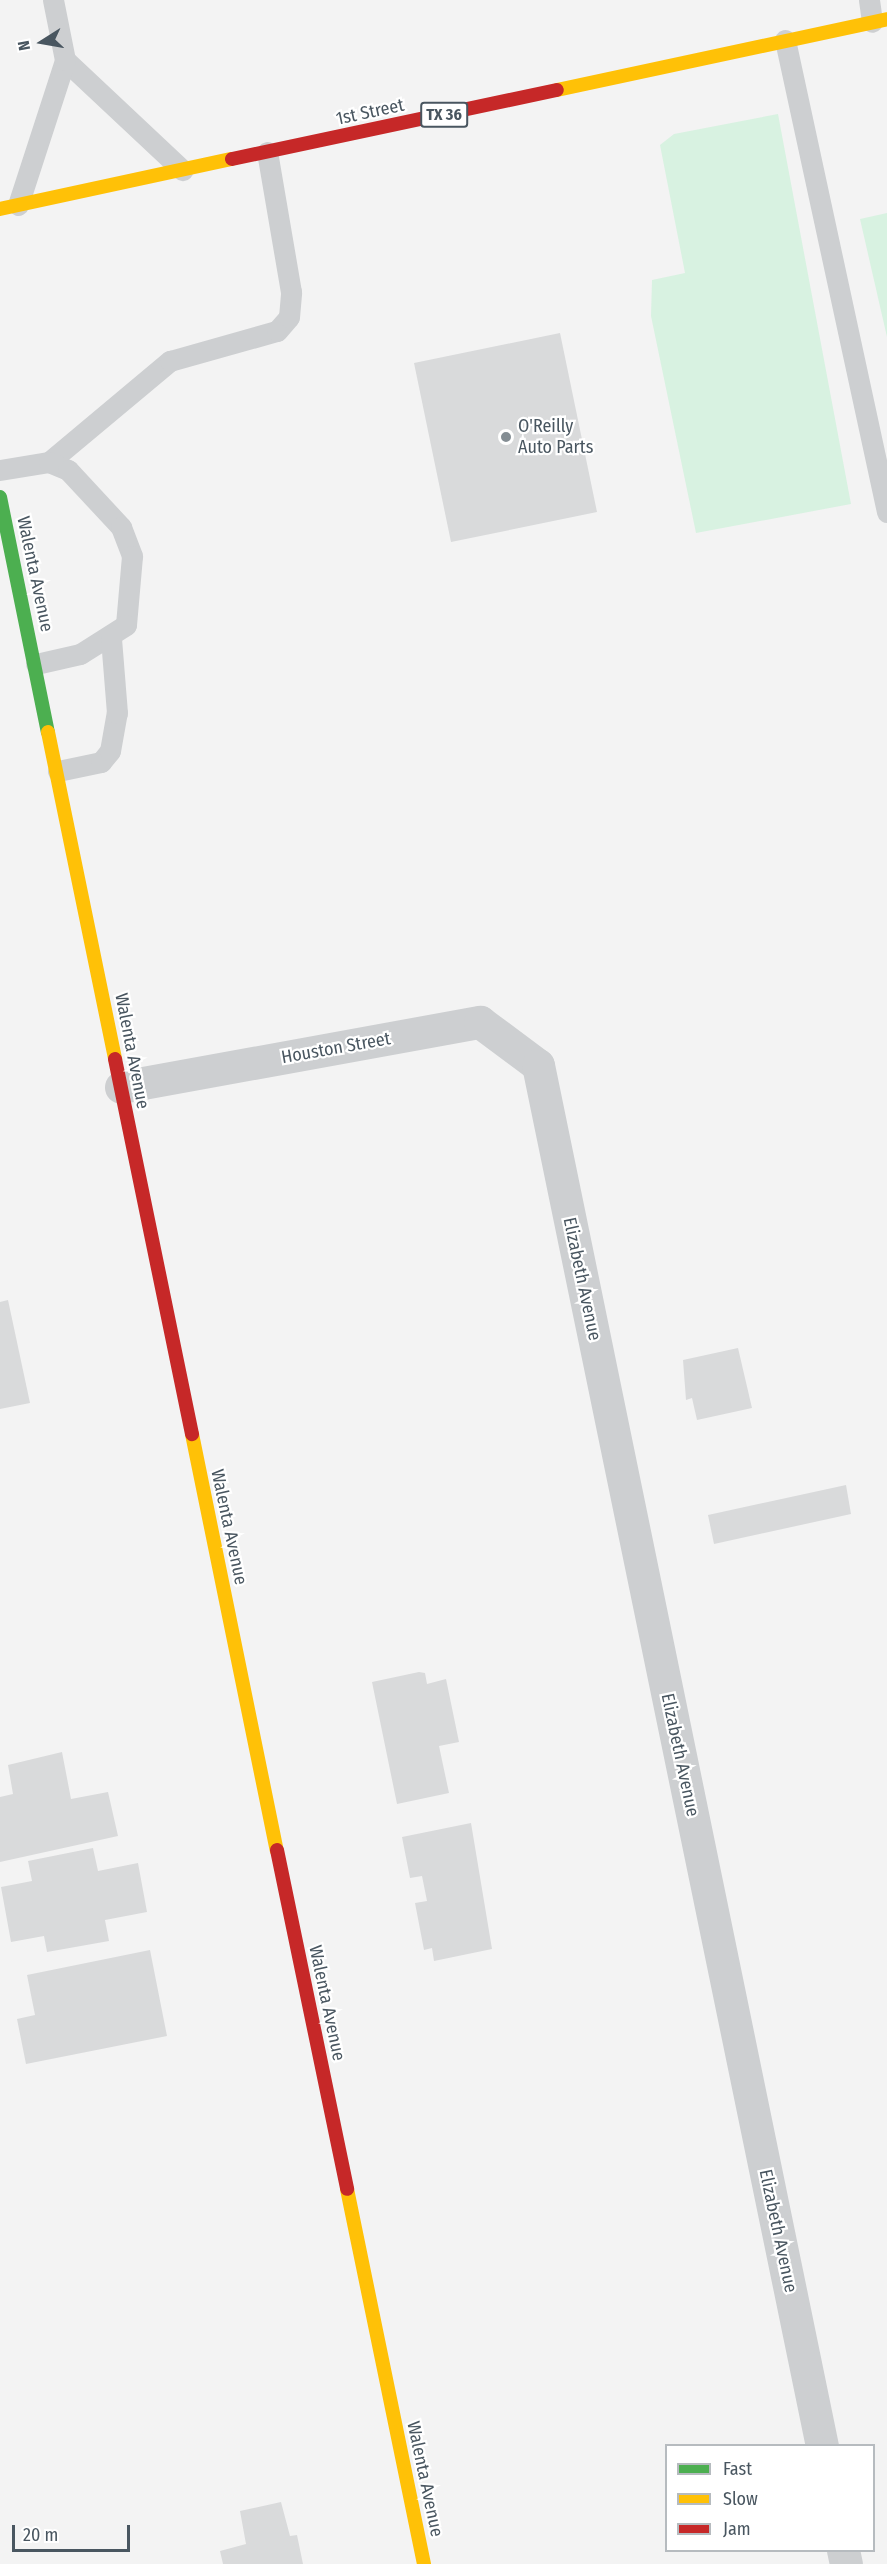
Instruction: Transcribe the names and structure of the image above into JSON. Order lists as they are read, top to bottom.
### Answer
{
  "streets": {
    "street": [
      "1st Street",
      "TX 36",
      "Walenta Avenue",
      "Houston Street",
      "Elizabeth Avenue"
    ]
  },
  "crossings": [
    ["Walenta Avenue", "Houston Street"],
    ["Houston Street", "Elizabeth Avenue"]
  ],
  "places": ["O'Reilly Auto Parts"],
  "legend": ["Fast", "Slow", "Jam"],
  "scale_bar": "20 m",
  "north": "left"
}
